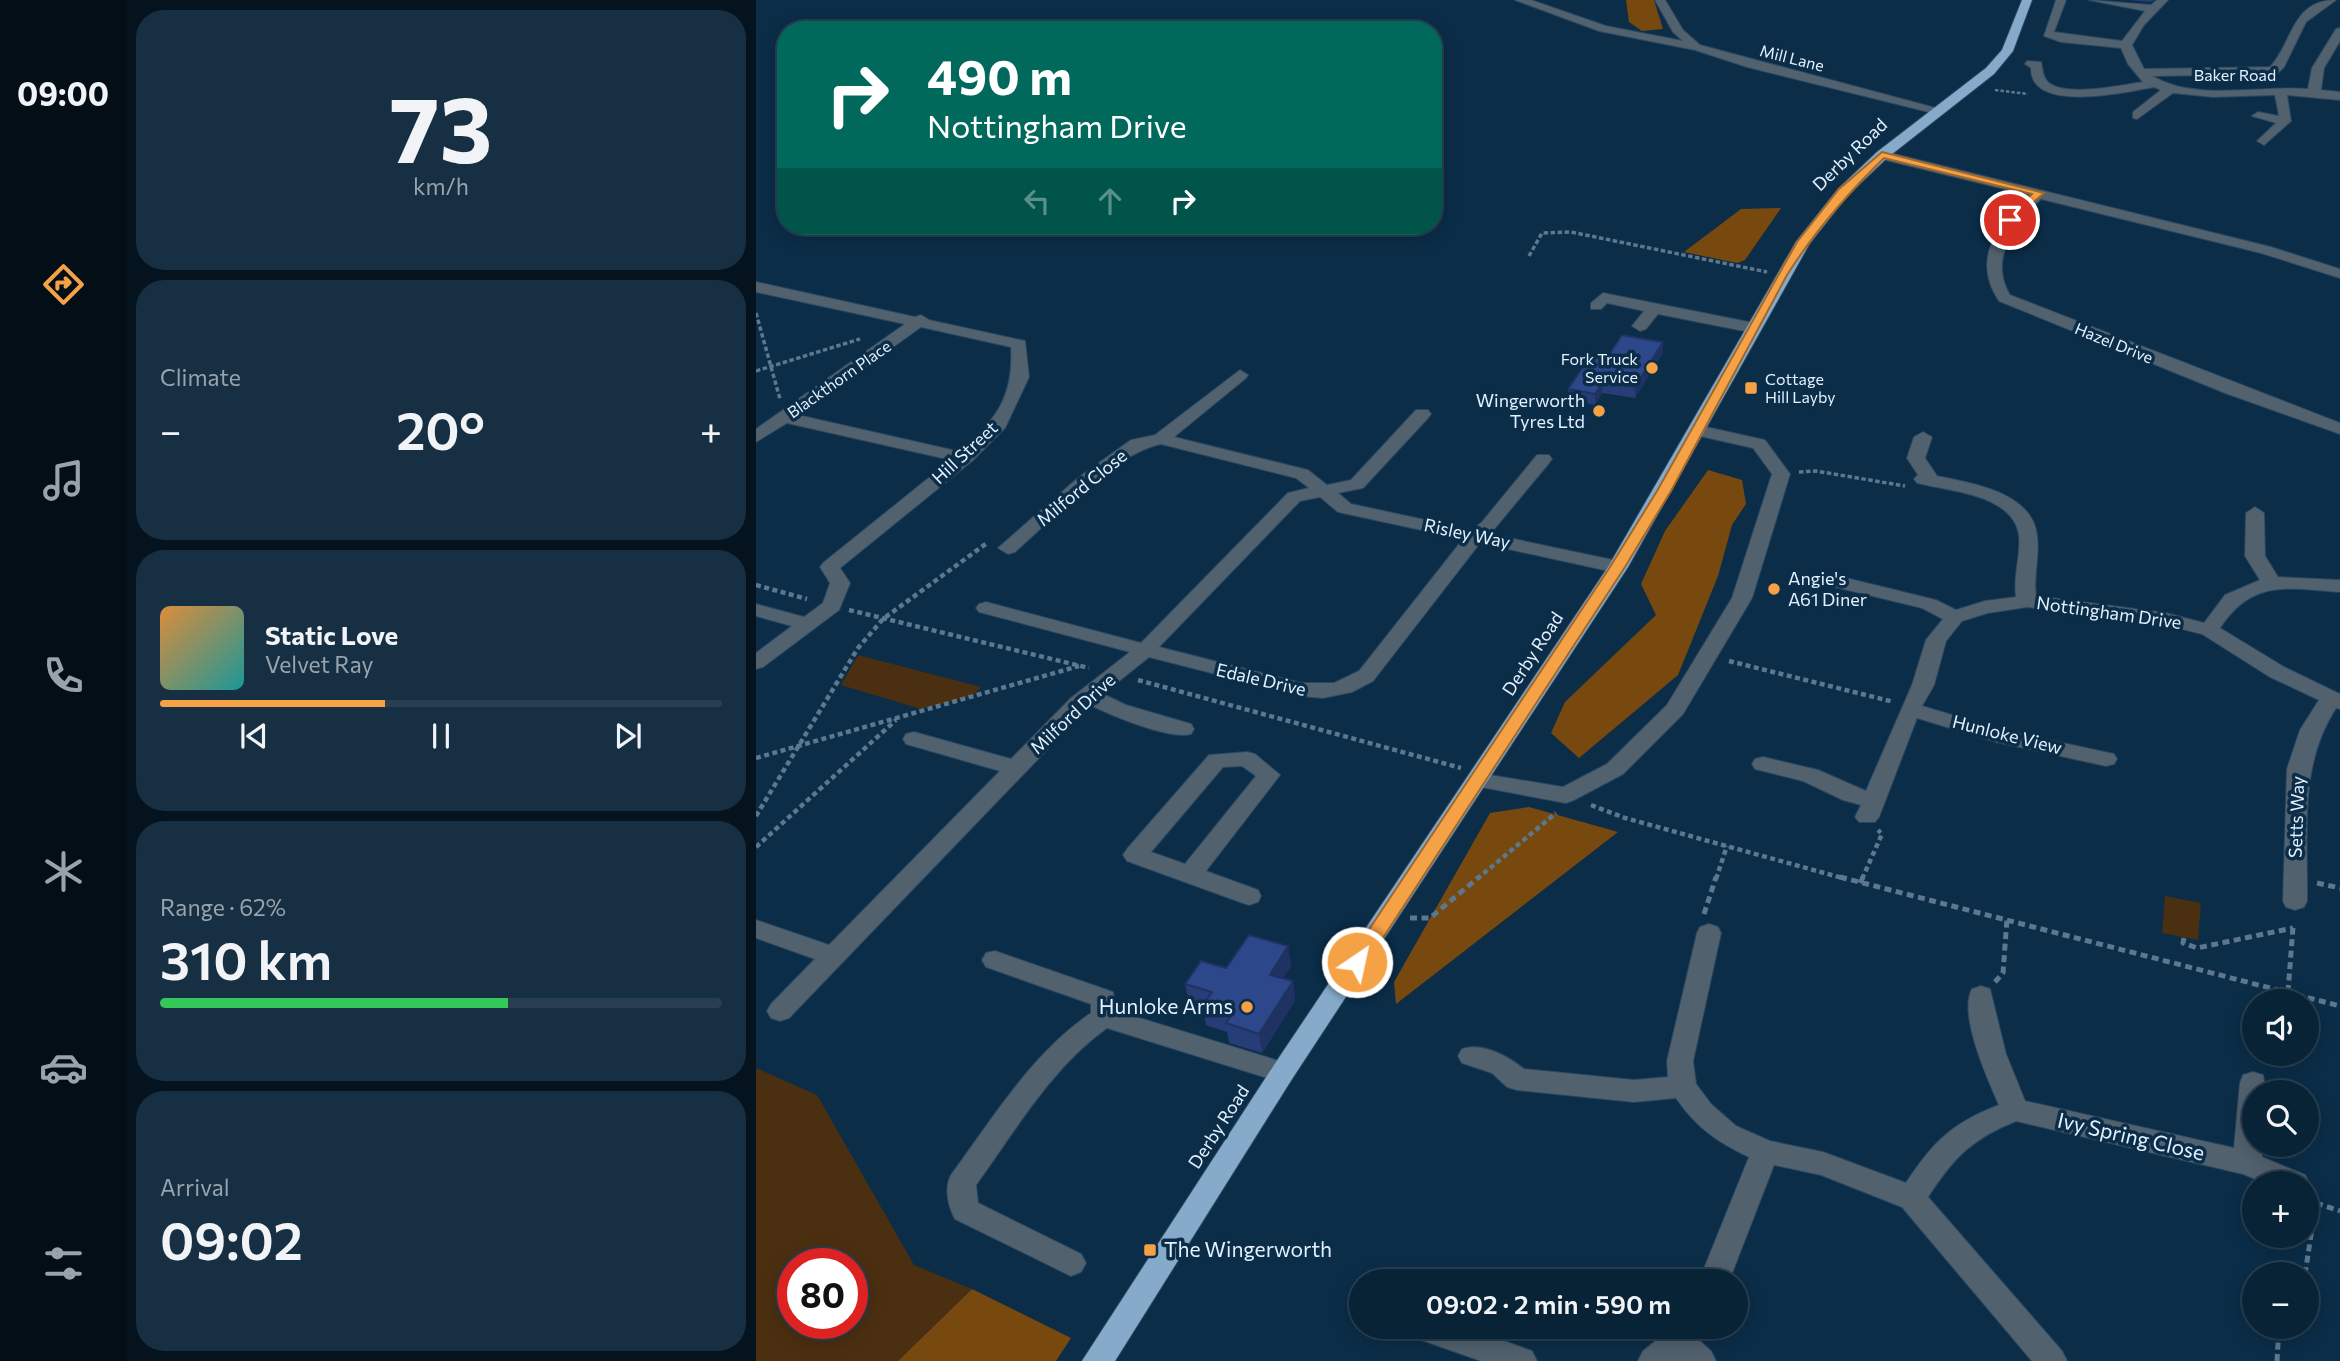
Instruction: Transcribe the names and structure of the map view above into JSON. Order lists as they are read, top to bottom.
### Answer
{
  "streets": {
    "highway": ["Derby Road"],
    "street": [
      "Mill Lane",
      "Baker Road",
      "Hazel Drive",
      "Blackthorn Place",
      "Hill Street",
      "Milford Close",
      "Risley Way",
      "Nottingham Drive",
      "Edale Drive",
      "Milford Drive",
      "Hunloke View",
      "Setts Way",
      "Ivy Spring Close"
    ]
  },
  "crossings": [
    ["Mill Lane", "Derby Road"],
    ["Derby Road", "Risley Way"],
    ["Blackthorn Place", "Hill Street"],
    ["Risley Way", "Edale Drive"],
    ["Risley Way", "Milford Drive"],
    ["Nottingham Drive", "Setts Way"],
    ["Edale Drive", "Milford Drive"]
  ],
  "places": {
    "other": [
      "Fork Truck Service",
      "Wingerworth Tyres Ltd",
      "Angie's A61 Diner",
      "Hunloke Arms"
    ],
    "transit": ["Cottage Hill Layby", "The Wingerworth"]
  },
  "page": {
    "tabs": "09:00",
    "tile": [
      ["73", "km/h"],
      "Climate",
      ["Range · 62%", "310 km"],
      ["Arrival", "09:02"]
    ],
    "turn": ["490 m", "Nottingham Drive"],
    "heat": ["−", "20°", "+"],
    "song": ["Static Love", "Velvet Ray"],
    "map_buttons": ["+", "−"],
    "limit": "80",
    "trip": "09:02 · 2 min · 590 m"
  }
}
